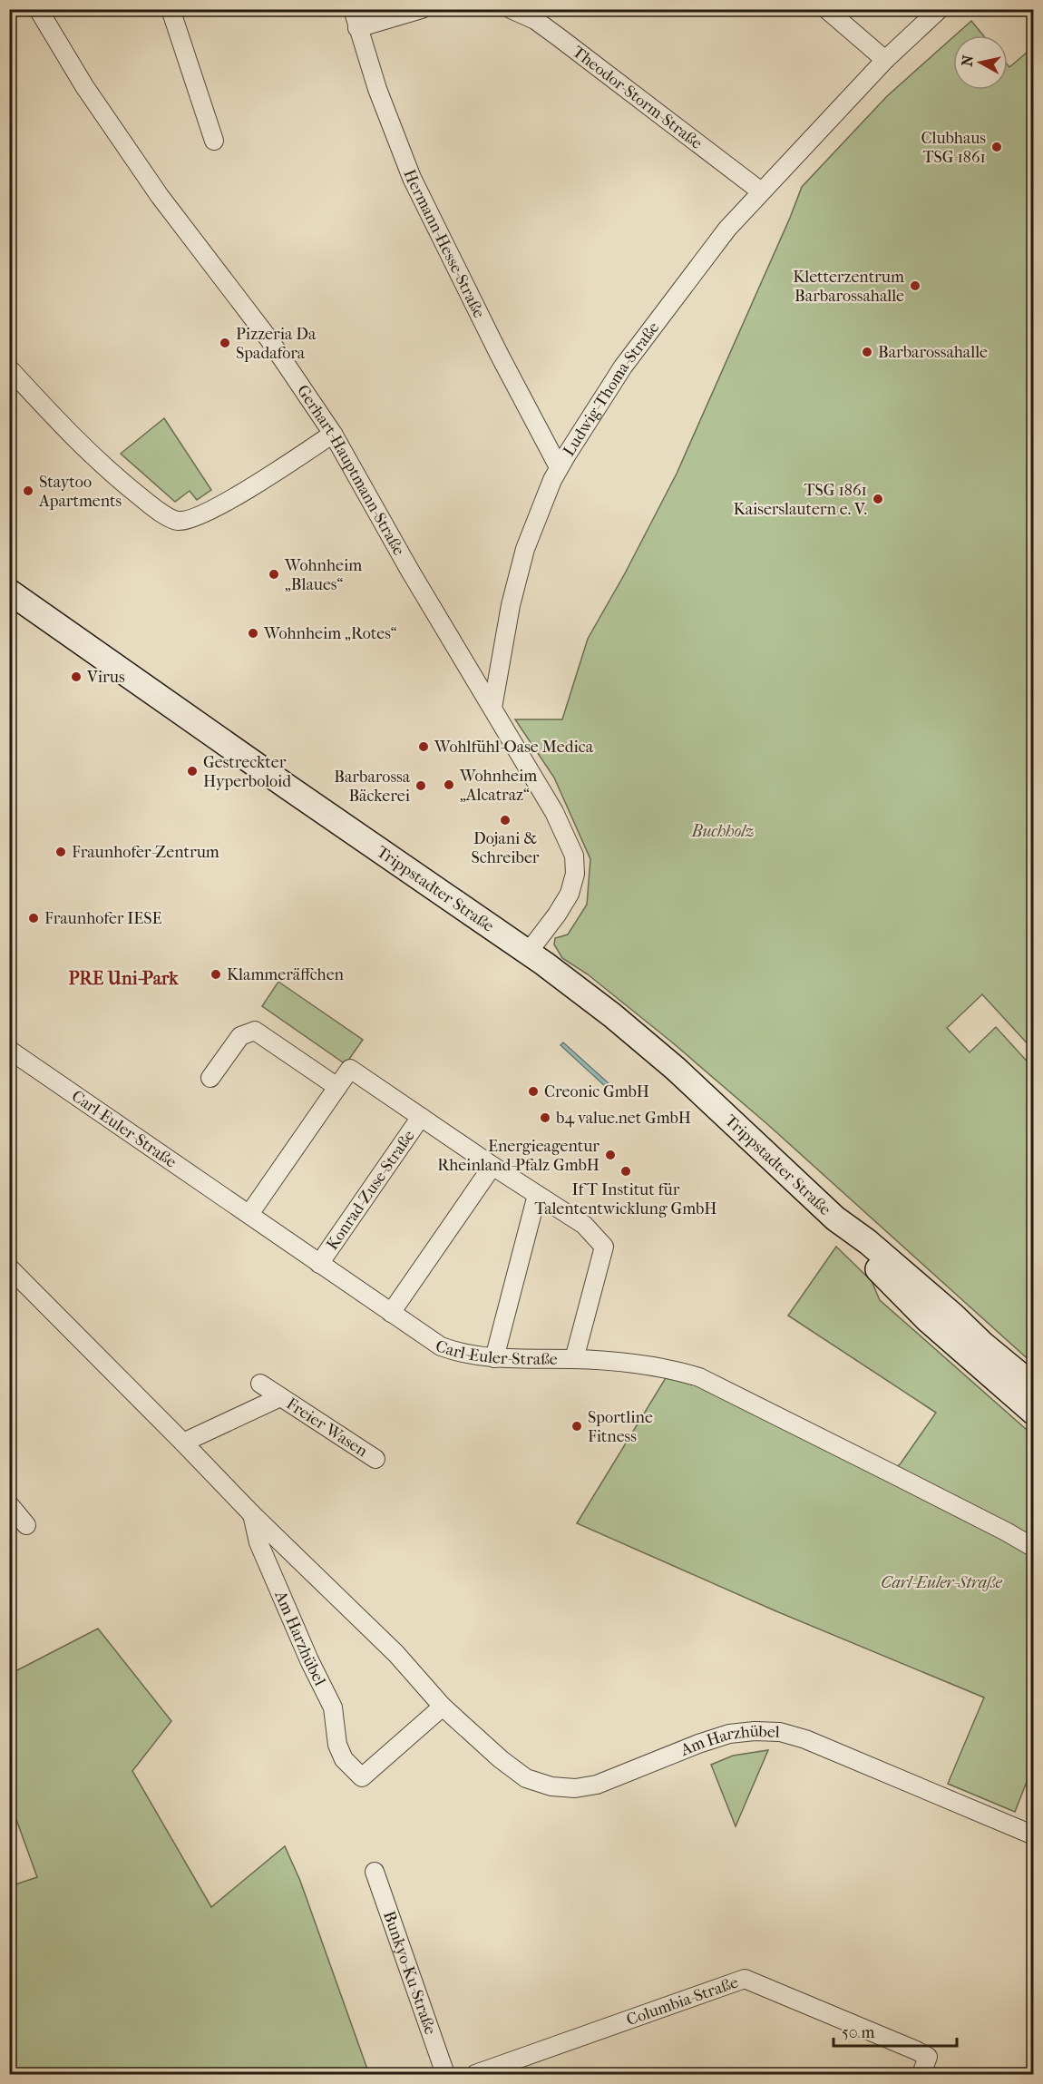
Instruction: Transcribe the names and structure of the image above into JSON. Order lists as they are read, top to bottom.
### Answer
{
  "streets": {
    "main road": ["Trippstadter Straße"],
    "street": [
      "Theodor-Storm-Straße",
      "Hermann-Hesse-Straße",
      "Ludwig-Thoma-Straße",
      "Gerhart-Hauptmann-Straße",
      "Carl-Euler-Straße",
      "Konrad-Zuse-Straße",
      "Freier Wasen",
      "Am Harzhübel",
      "Bunkyo-Ku-Straße",
      "Columbia-Straße"
    ]
  },
  "crossings": [
    ["Theodor-Storm-Straße", "Ludwig-Thoma-Straße"],
    ["Hermann-Hesse-Straße", "Ludwig-Thoma-Straße"],
    ["Ludwig-Thoma-Straße", "Gerhart-Hauptmann-Straße"],
    ["Gerhart-Hauptmann-Straße", "Trippstadter Straße"],
    ["Carl-Euler-Straße", "Konrad-Zuse-Straße"],
    ["Freier Wasen", "Am Harzhübel"]
  ],
  "districts": ["PRE Uni-Park"],
  "parks": ["Buchholz", "Carl-Euler-Straße"],
  "places": [
    "Clubhaus TSG 1861",
    "Kletterzentrum Barbarossahalle",
    "Pizzeria Da Spadafora",
    "Barbarossahalle",
    "Staytoo Apartments",
    "TSG 1861 Kaiserslautern e. V.",
    "Wohnheim „Blaues“",
    "Wohnheim „Rotes“",
    "Virus",
    "Wohlfühl-Oase Medica",
    "Gestreckter Hyperboloid",
    "Wohnheim „Alcatraz“",
    "Barbarossa Bäckerei",
    "Dojani & Schreiber",
    "Fraunhofer-Zentrum",
    "Fraunhofer IESE",
    "Klammeräffchen",
    "Creonic GmbH",
    "b4 value.net GmbH",
    "Energieagentur Rheinland-Pfalz GmbH",
    "IfT Institut für Talententwicklung GmbH",
    "Sportline Fitness"
  ],
  "scale_bar": "50 m",
  "north": "left"
}
